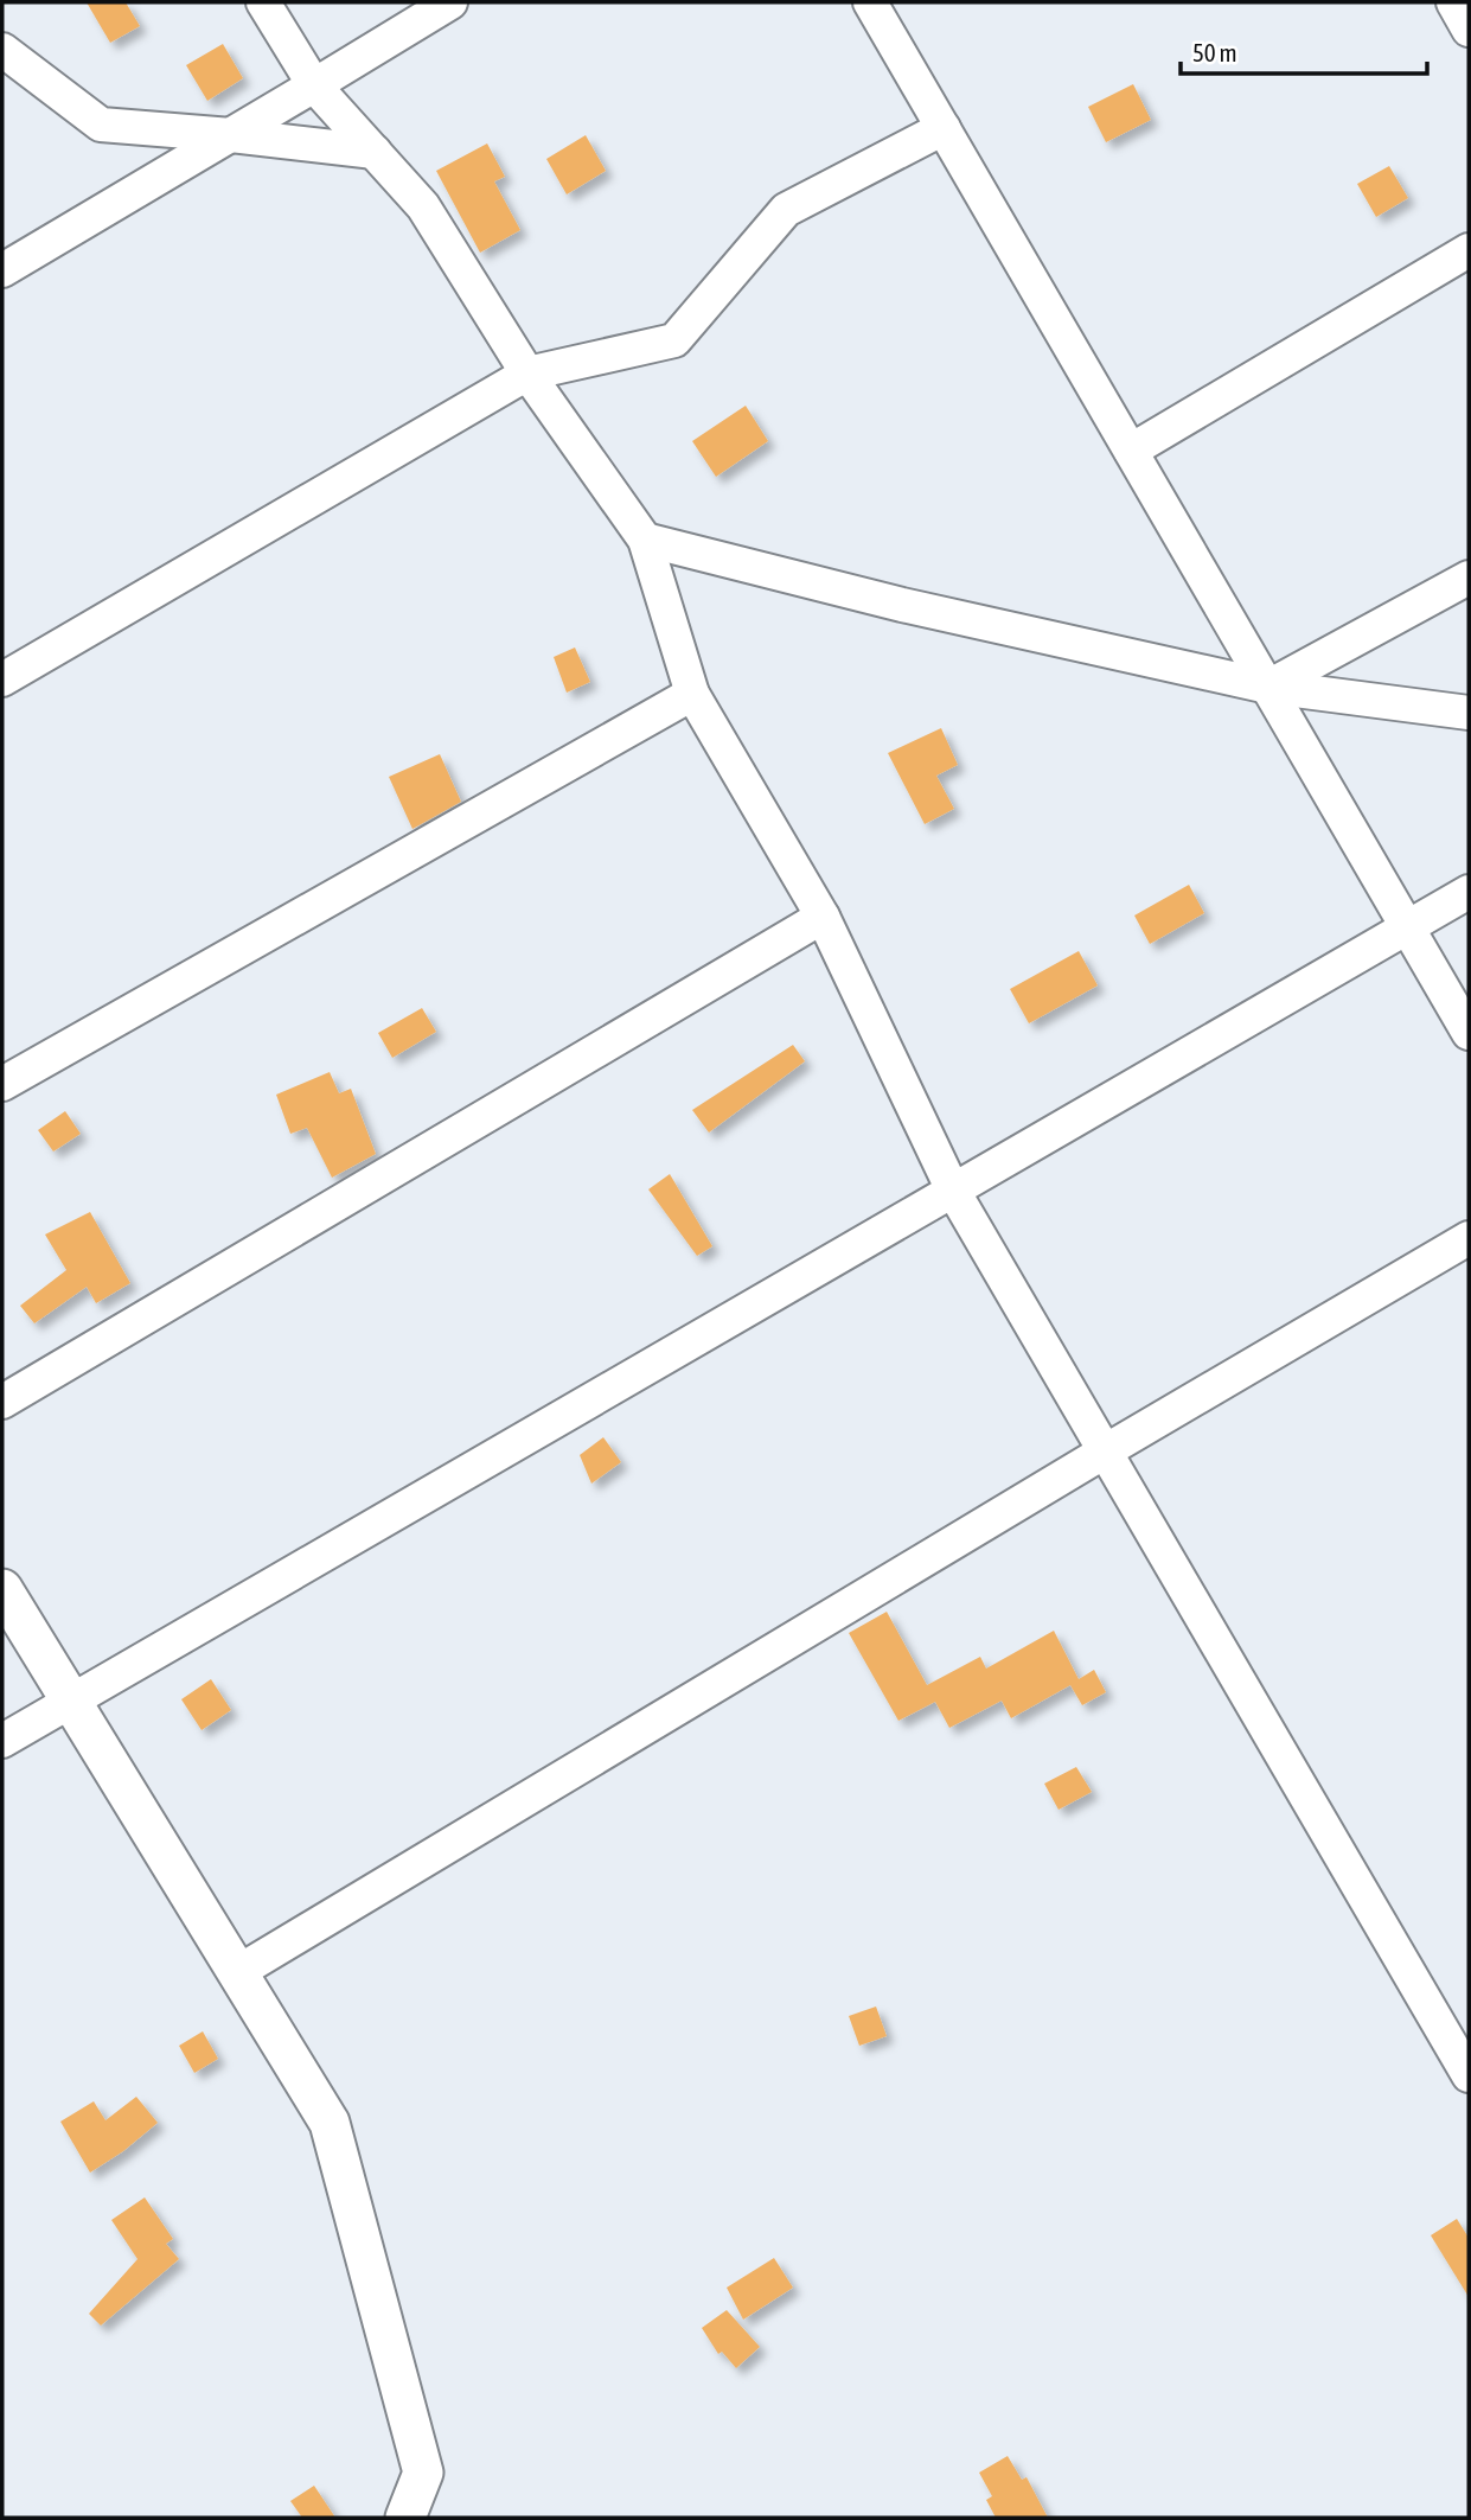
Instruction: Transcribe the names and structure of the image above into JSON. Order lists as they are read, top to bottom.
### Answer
{
  "scale_bar": "50 m"
}
